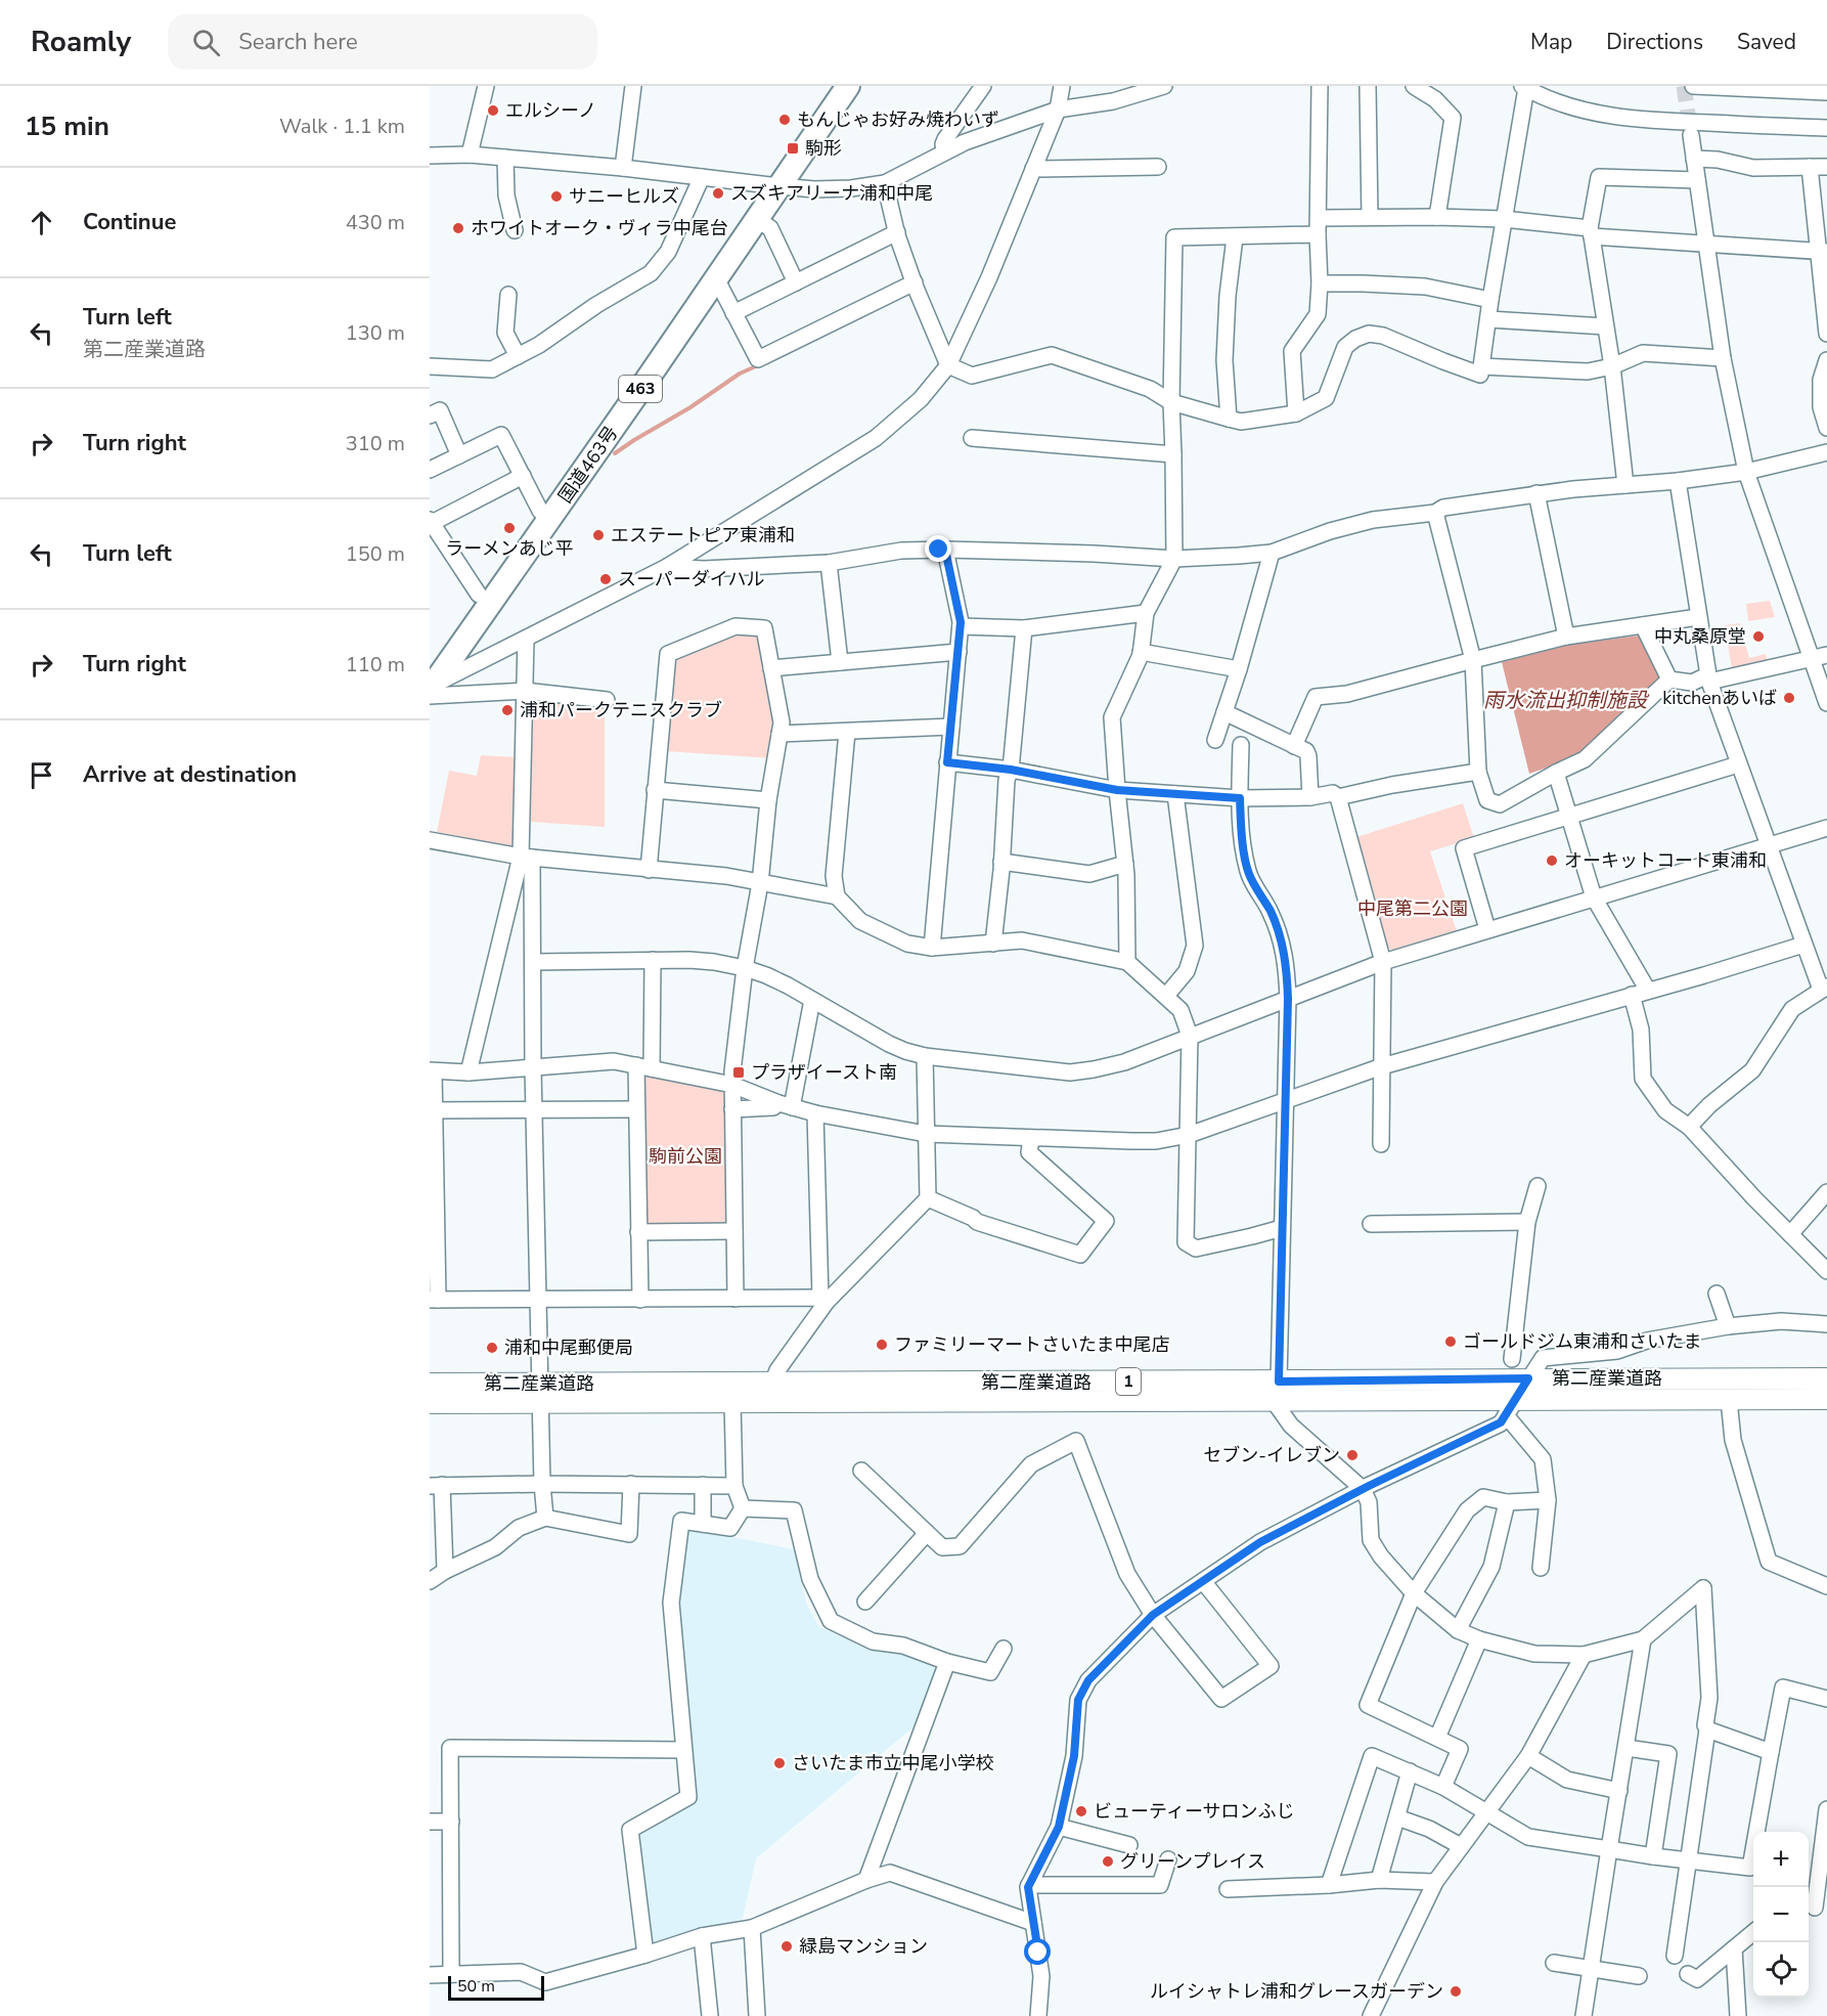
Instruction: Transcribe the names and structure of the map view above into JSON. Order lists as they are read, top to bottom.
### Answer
{
  "streets": {
    "highway": ["463", "国道463号"],
    "main road": ["第二産業道路", "1"]
  },
  "water": ["雨水流出抑制施設"],
  "parks": ["中尾第二公園", "駒前公園"],
  "places": {
    "other": [
      "エルシーノ",
      "もんじゃお好み焼わいず",
      "スズキアリーナ浦和中尾",
      "サニーヒルズ",
      "ホワイトオーク・ヴィラ中尾台",
      "ラーメンあじ平",
      "エステートピア東浦和",
      "スーパーダイハル",
      "中丸桑原堂",
      "kitchenあいば",
      "浦和パークテニスクラブ",
      "オーキットコート東浦和",
      "ゴールドジム東浦和さいたま",
      "ファミリーマートさいたま中尾店",
      "浦和中尾郵便局",
      "セブン-イレブン",
      "さいたま市立中尾小学校",
      "ビューティーサロンふじ",
      "グリーンプレイス",
      "緑島マンション",
      "ルイシャトレ浦和グレースガーデン"
    ],
    "transit": ["駒形", "プラザイースト南"]
  },
  "scale_bar": "50 m",
  "page": {
    "header": "Roamly",
    "search": "Search here",
    "nav": ["Map", "Directions", "Saved"],
    "heading": ["15 min", "Walk · 1.1 km"],
    "list": [
      ["Continue", "430 m"],
      ["Turn left", "第二産業道路", "130 m"],
      ["Turn right", "310 m"],
      ["Turn left", "150 m"],
      ["Turn right", "110 m"],
      "Arrive at destination"
    ],
    "map_buttons": ["+", "−"],
    "scale": "50 m"
  }
}
